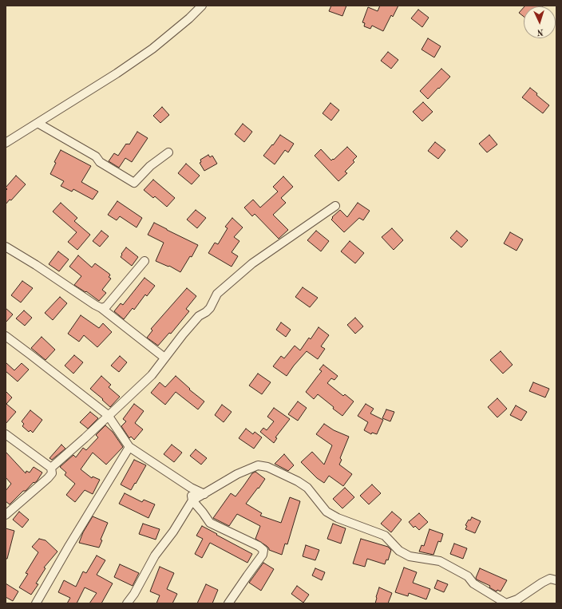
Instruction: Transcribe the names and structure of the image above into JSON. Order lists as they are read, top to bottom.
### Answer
{
  "north": "bottom"
}
